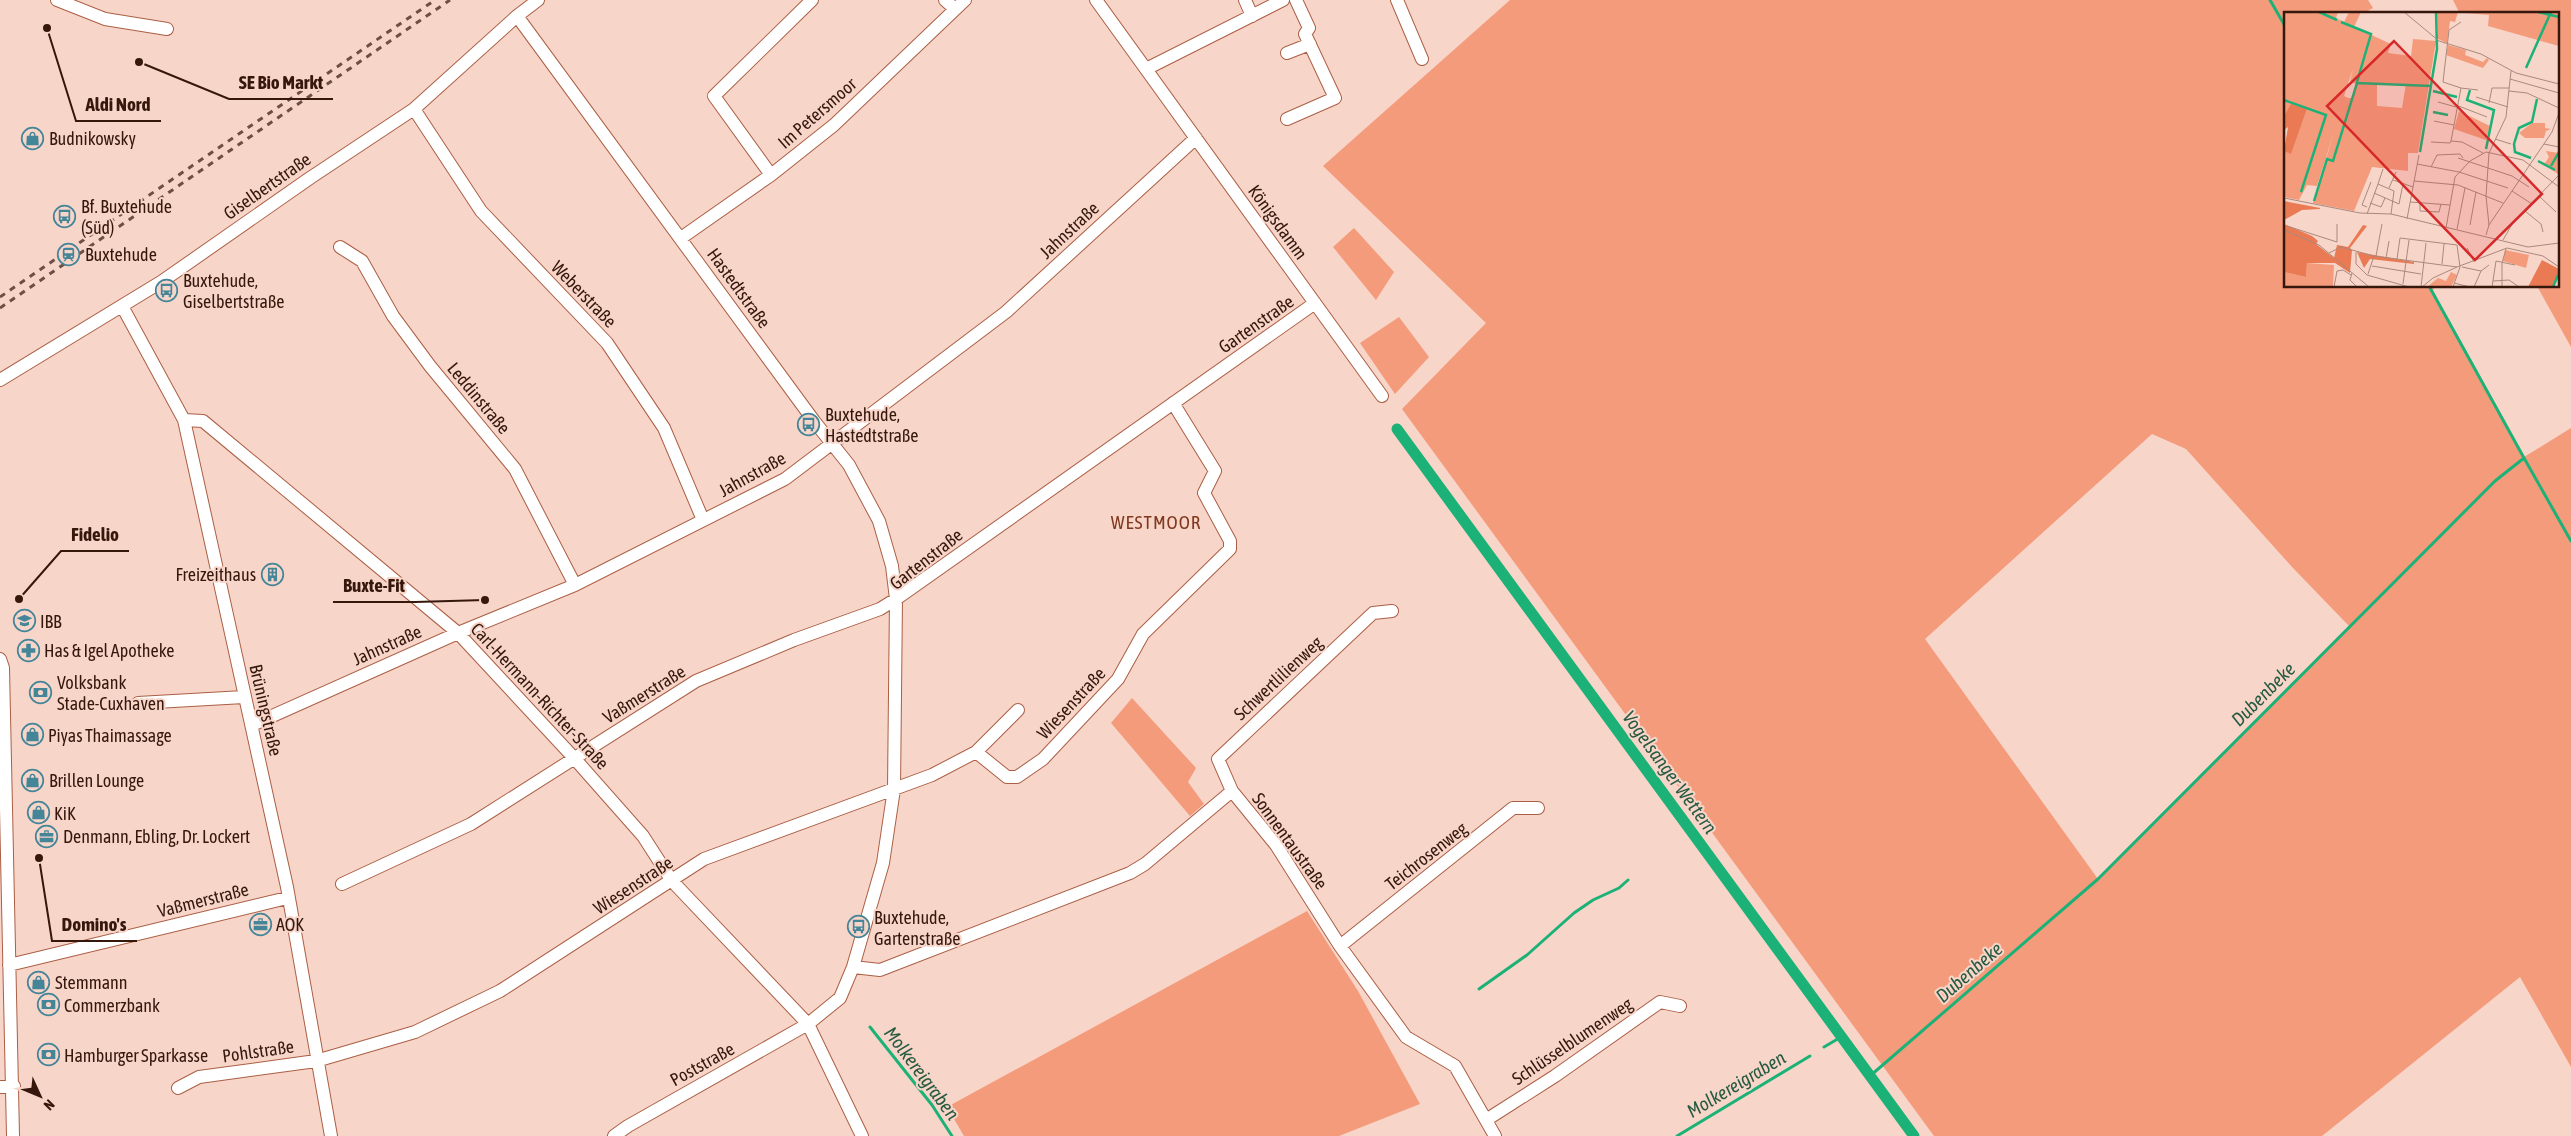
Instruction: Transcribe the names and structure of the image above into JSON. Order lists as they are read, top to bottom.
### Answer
{
  "streets": {
    "street": [
      "Im Petersmoor",
      "Giselbertstraße",
      "Königsdamm",
      "Jahnstraße",
      "Hastedtstraße",
      "Weberstraße",
      "Gartenstraße",
      "Leddinstraße",
      "Schwertlilienweg",
      "Vaßmerstraße",
      "Carl-Hermann-Richter-Straße",
      "Wiesenstraße",
      "Brüningstraße",
      "Sonnentaustraße",
      "Teichrosenweg",
      "Schlüsselblumenweg",
      "Pohlstraße",
      "Poststraße"
    ]
  },
  "crossings": [
    ["Im Petersmoor", "Hastedtstraße"],
    ["Giselbertstraße", "Hastedtstraße"],
    ["Giselbertstraße", "Weberstraße"],
    ["Giselbertstraße", "Brüningstraße"],
    ["Königsdamm", "Jahnstraße"],
    ["Königsdamm", "Gartenstraße"],
    ["Jahnstraße", "Hastedtstraße"],
    ["Jahnstraße", "Weberstraße"],
    ["Jahnstraße", "Leddinstraße"],
    ["Jahnstraße", "Carl-Hermann-Richter-Straße"],
    ["Jahnstraße", "Brüningstraße"],
    ["Hastedtstraße", "Gartenstraße"],
    ["Hastedtstraße", "Vaßmerstraße"],
    ["Gartenstraße", "Vaßmerstraße"],
    ["Gartenstraße", "Carl-Hermann-Richter-Straße"],
    ["Gartenstraße", "Wiesenstraße"],
    ["Gartenstraße", "Sonnentaustraße"],
    ["Gartenstraße", "Poststraße"],
    ["Schwertlilienweg", "Sonnentaustraße"],
    ["Vaßmerstraße", "Carl-Hermann-Richter-Straße"],
    ["Vaßmerstraße", "Brüningstraße"],
    ["Carl-Hermann-Richter-Straße", "Wiesenstraße"],
    ["Carl-Hermann-Richter-Straße", "Brüningstraße"],
    ["Carl-Hermann-Richter-Straße", "Poststraße"],
    ["Wiesenstraße", "Brüningstraße"],
    ["Wiesenstraße", "Pohlstraße"],
    ["Brüningstraße", "Pohlstraße"],
    ["Sonnentaustraße", "Teichrosenweg"],
    ["Sonnentaustraße", "Schlüsselblumenweg"]
  ],
  "districts": ["WESTMOOR"],
  "water": ["Dubenbeke", "Vogelsanger Wettern", "Molkereigraben"],
  "places": {
    "other": [
      "Aldi Nord",
      "SE Bio Markt",
      "Fidelio",
      "Buxte-Fit",
      "Domino's"
    ],
    "shop": [
      "Budnikowsky",
      "Piyas Thaimassage",
      "Brillen Lounge",
      "KiK",
      "Stemmann"
    ],
    "bus stop": [
      "Bf. Buxtehude (Süd)",
      "Buxtehude, Giselbertstraße",
      "Buxtehude, Hastedtstraße",
      "Buxtehude, Gartenstraße"
    ],
    "station": ["Buxtehude"],
    "building": ["Freizeithaus"],
    "school or university": ["IBB"],
    "pharmacy": ["Has & Igel Apotheke"],
    "bank": ["Volksbank Stade-Cuxhaven", "Commerzbank", "Hamburger Sparkasse"],
    "office": ["Denmann, Ebling, Dr. Lockert", "AOK"]
  },
  "north": "bottom right"
}
